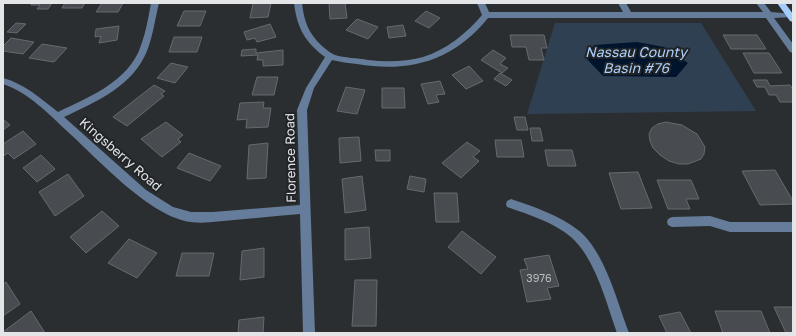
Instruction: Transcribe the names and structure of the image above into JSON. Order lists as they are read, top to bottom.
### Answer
{
  "streets": {
    "street": ["Kingsberry Road", "Florence Road"]
  },
  "crossings": [
    ["Kingsberry Road", "Florence Road"]
  ],
  "water": ["Nassau County Basin #76"],
  "house_numbers": ["3976"]
}
